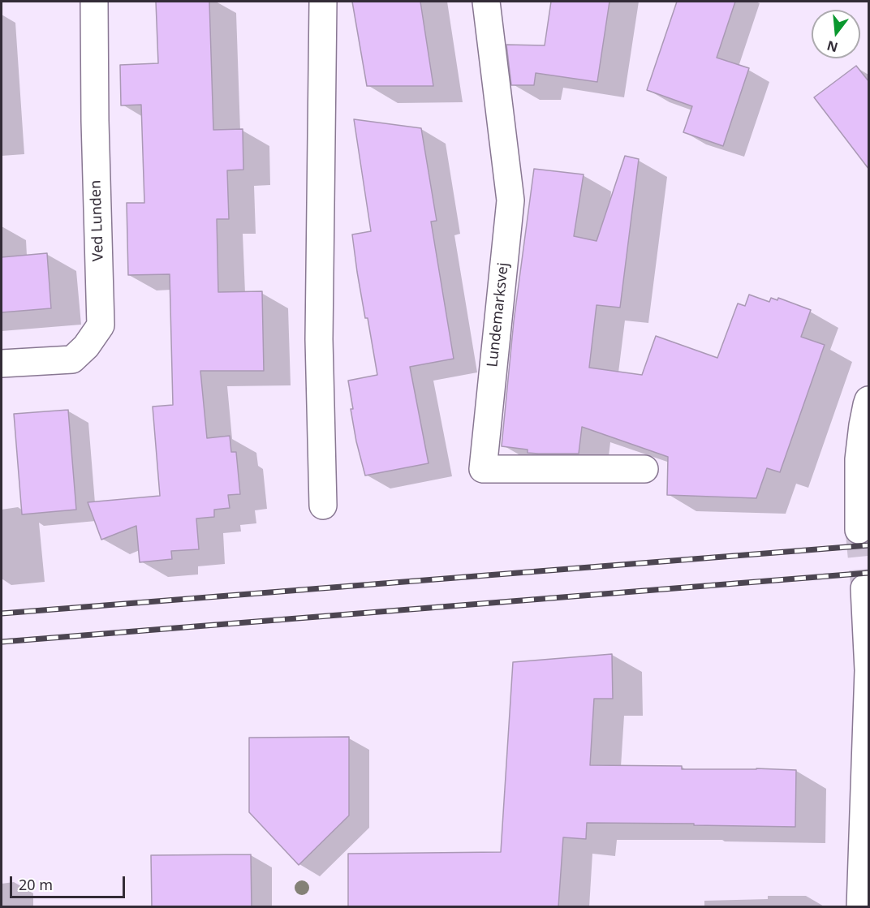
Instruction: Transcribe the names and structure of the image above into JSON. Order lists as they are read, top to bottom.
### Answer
{
  "streets": {
    "street": ["Ved Lunden", "Lundemarksvej"]
  },
  "scale_bar": "20 m",
  "north": "bottom"
}
